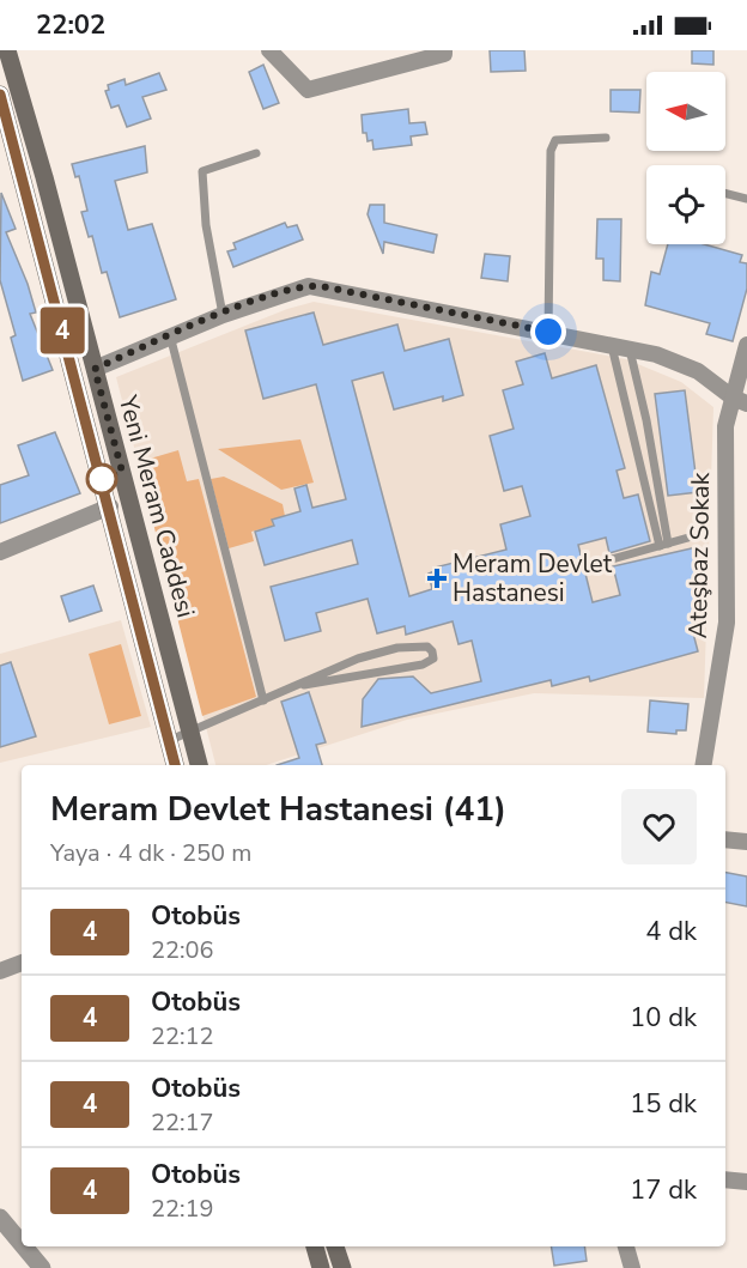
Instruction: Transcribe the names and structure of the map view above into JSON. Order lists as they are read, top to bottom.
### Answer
{
  "streets": {
    "main road": ["Yeni Meram Caddesi"],
    "street": ["Ateşbaz Sokak"]
  },
  "places": {
    "health": ["Meram Devlet Hastanesi"]
  },
  "lines": ["bus line 4"],
  "north": "left",
  "page": {
    "status": "22:02",
    "on_map": "4",
    "heading": ["Meram Devlet Hastanesi (41)", "Yaya · 4 dk · 250 m"],
    "list": [
      {
        "mark": "4",
        "name": "Otobüs",
        "note": "22:06",
        "value": "4 dk"
      },
      {
        "mark": "4",
        "name": "Otobüs",
        "note": "22:12",
        "value": "10 dk"
      },
      {
        "mark": "4",
        "name": "Otobüs",
        "note": "22:17",
        "value": "15 dk"
      },
      {
        "mark": "4",
        "name": "Otobüs",
        "note": "22:19",
        "value": "17 dk"
      }
    ]
  }
}
